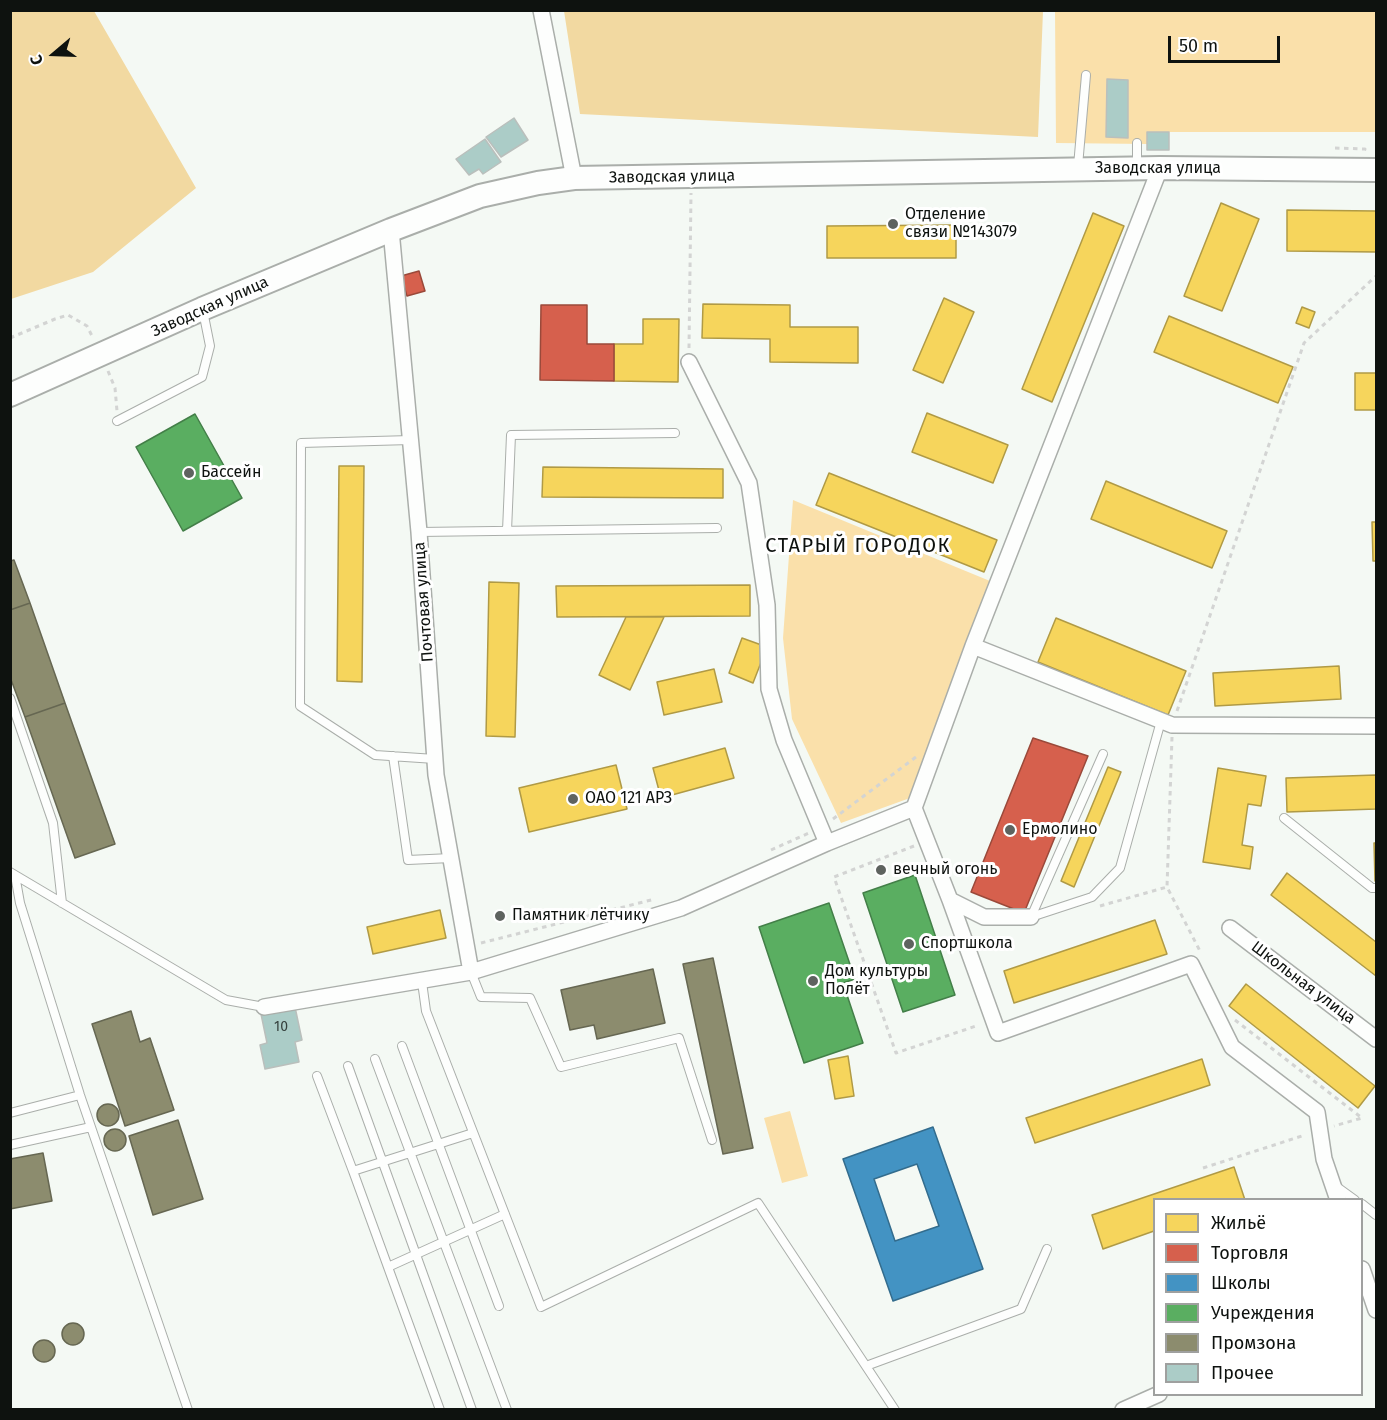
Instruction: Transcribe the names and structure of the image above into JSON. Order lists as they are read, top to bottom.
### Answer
{
  "streets": {
    "main road": ["Заводская улица"],
    "street": ["Почтовая улица", "Школьная улица"]
  },
  "crossings": [
    ["Заводская улица", "Почтовая улица"]
  ],
  "districts": ["СТАРЫЙ ГОРОДОК"],
  "places": [
    "Отделение связи №143079",
    "Бассейн",
    "OAO 121 АРЗ",
    "Ермолино",
    "вечный огонь",
    "Памятник лётчику",
    "Спортшкола",
    "Дом культуры Полёт"
  ],
  "house_numbers": ["10"],
  "legend": [
    "Жильё",
    "Торговля",
    "Школы",
    "Учреждения",
    "Промзона",
    "Прочее"
  ],
  "scale_bar": "50 m",
  "north": "left"
}
